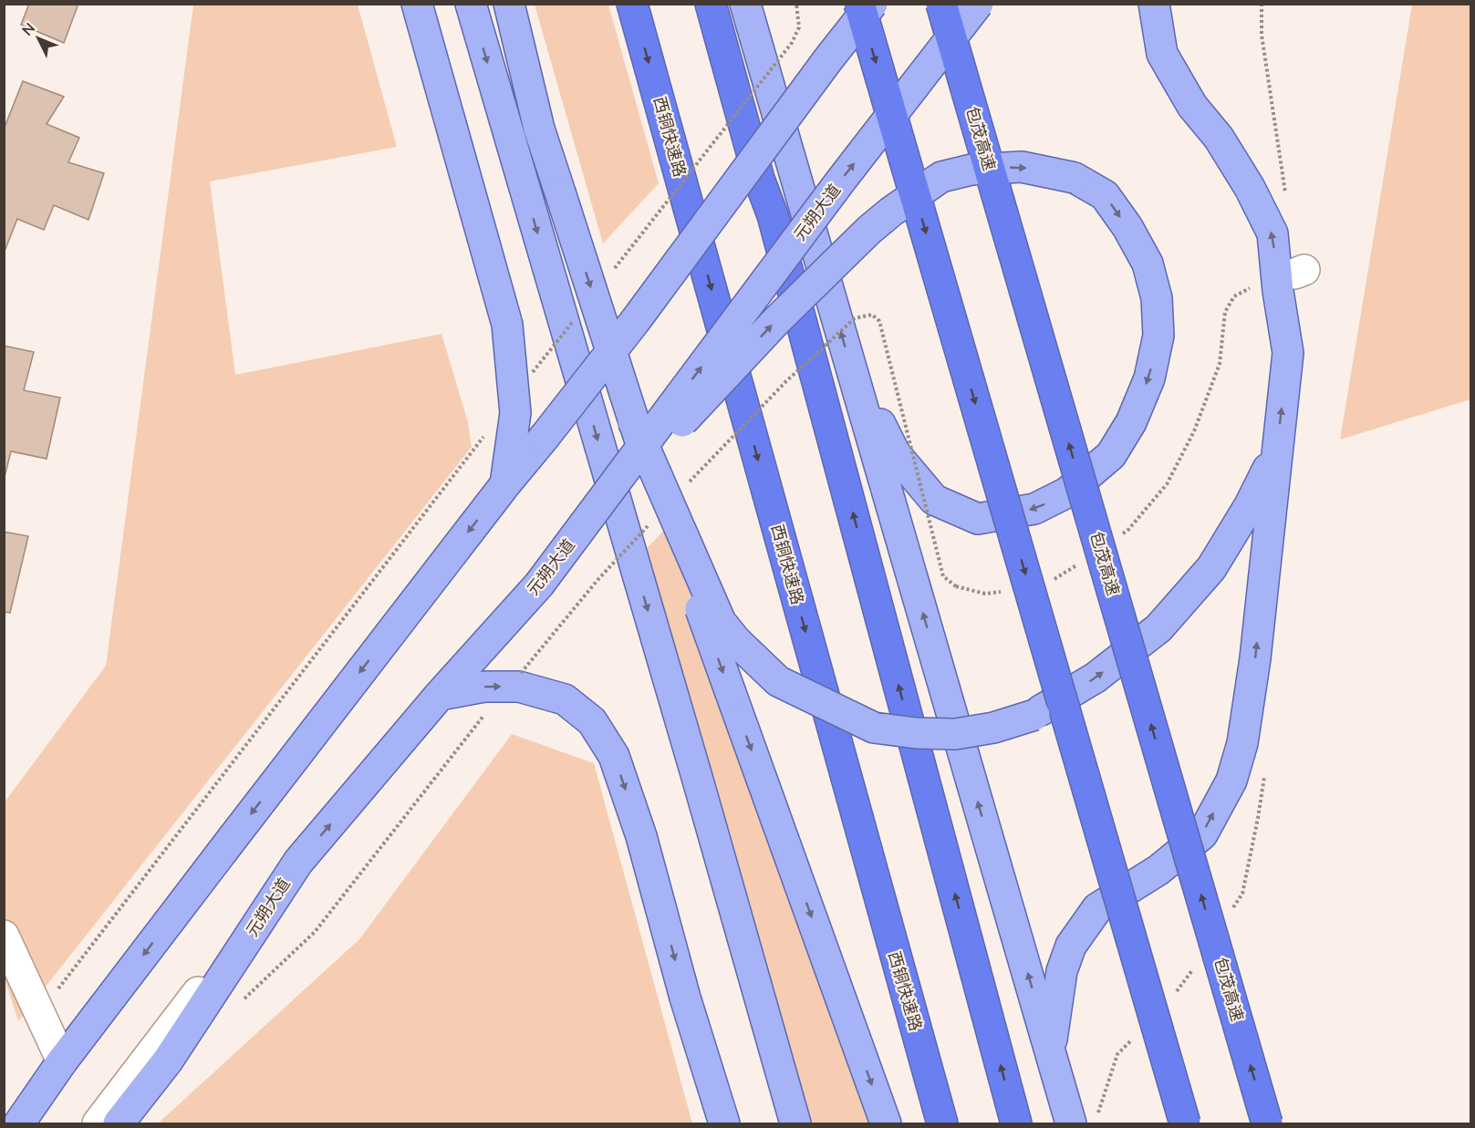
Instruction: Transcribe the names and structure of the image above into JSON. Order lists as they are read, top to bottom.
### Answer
{
  "streets": {
    "highway": ["西铜快速路", "包茂高速"],
    "main road": ["元朔大道"]
  },
  "north": "top left"
}
